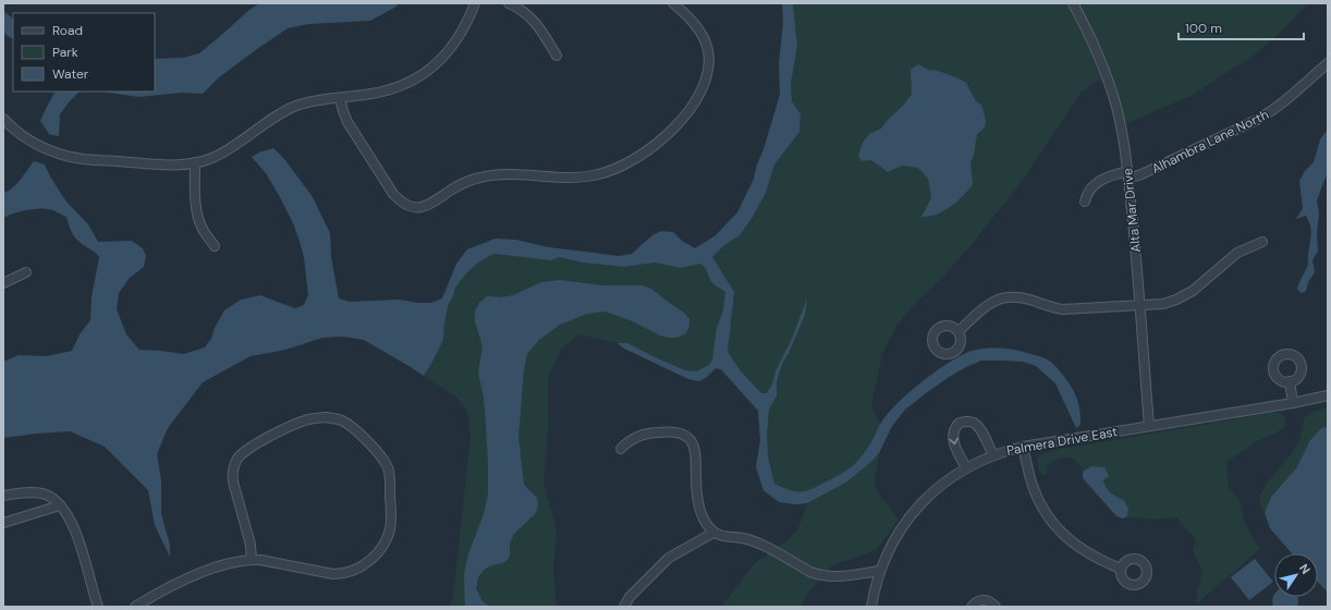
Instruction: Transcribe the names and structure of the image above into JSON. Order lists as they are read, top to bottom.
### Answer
{
  "streets": {
    "street": ["Alhambra Lane North", "Alta Mar Drive", "Palmera Drive East"]
  },
  "crossings": [
    ["Alhambra Lane North", "Alta Mar Drive"],
    ["Alta Mar Drive", "Palmera Drive East"]
  ],
  "legend": ["Road", "Park", "Water"],
  "scale_bar": "100 m",
  "north": "top right"
}
